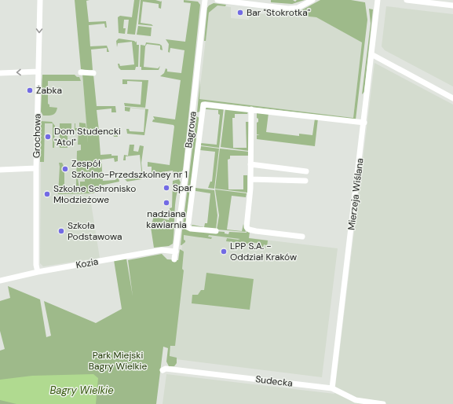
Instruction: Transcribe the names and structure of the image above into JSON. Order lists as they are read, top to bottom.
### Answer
{
  "streets": {
    "street": [
      "Bagrowa",
      "Grochowa",
      "Mierzeja Wiślana",
      "Kozia",
      "Sudecka"
    ]
  },
  "crossings": [
    ["Bagrowa", "Kozia"],
    ["Grochowa", "Kozia"],
    ["Mierzeja Wiślana", "Sudecka"]
  ],
  "water": ["Bagry Wielkie"],
  "parks": ["Park Miejski Bagry Wielkie"],
  "places": [
    "Bar \"Stokrotka\"",
    "Żabka",
    "Dom Studencki \"Atol\"",
    "Zespół Szkolno-Przedszkolney nr 1",
    "Spar",
    "Szkolne Schronisko Młodzieżowe",
    "nadziana kawiarnia",
    "Szkoła Podstawowa",
    "LPP S.A. - Oddział Kraków"
  ]
}
